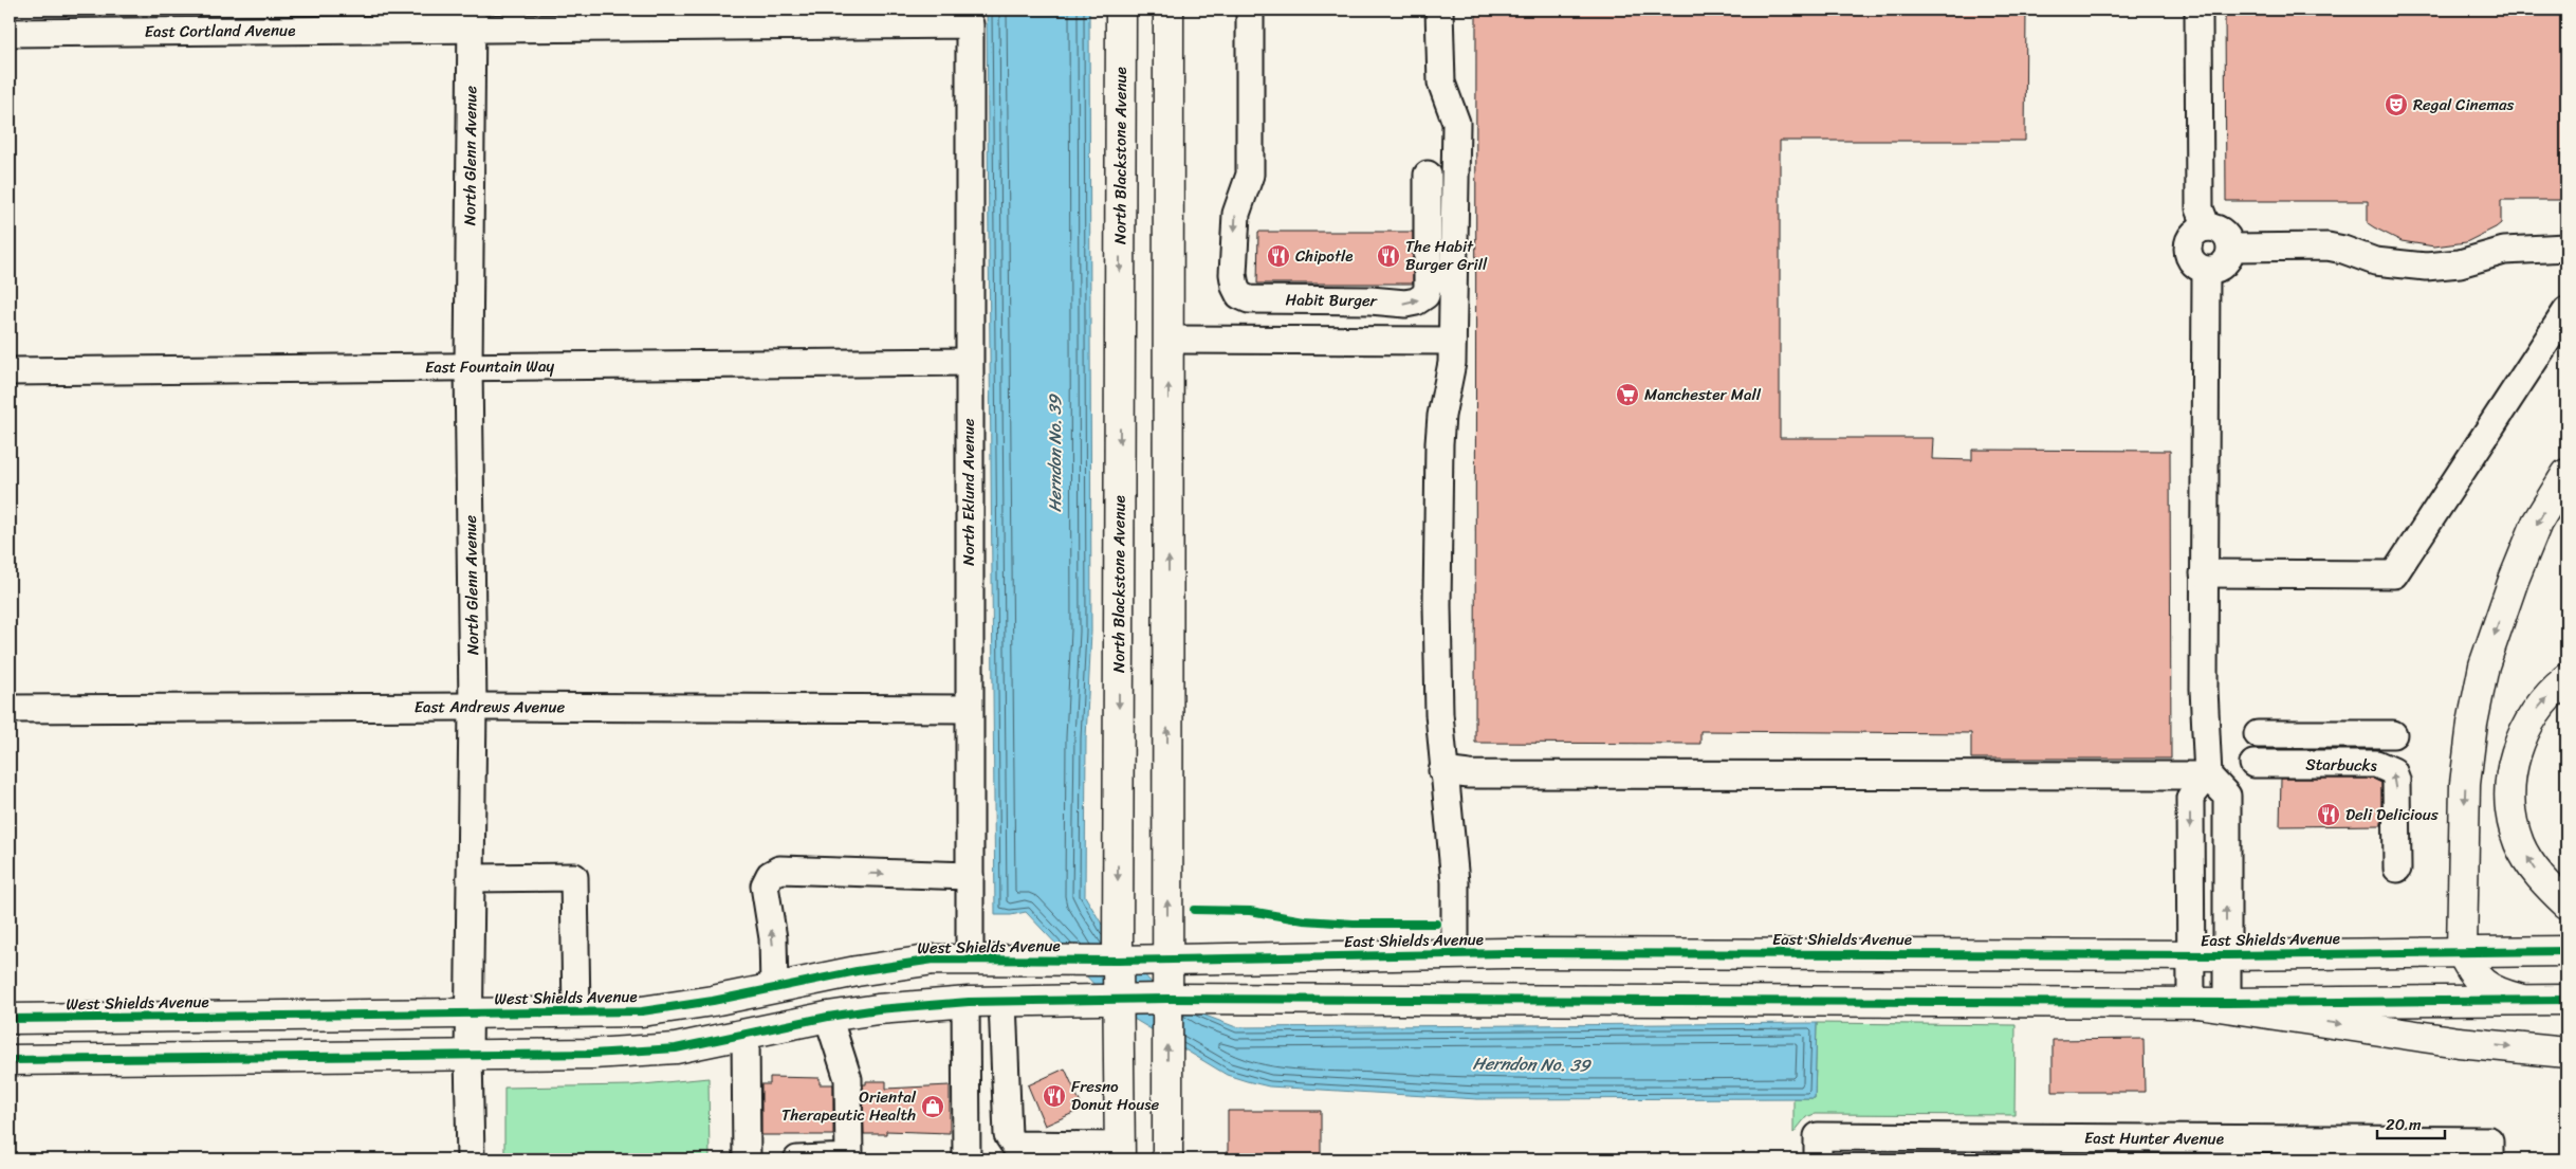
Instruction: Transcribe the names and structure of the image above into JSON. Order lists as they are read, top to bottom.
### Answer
{
  "streets": {
    "main road": ["North Blackstone Avenue", "East Shields Avenue", "West Shields Avenue"],
    "street": [
      "East Cortland Avenue",
      "North Glenn Avenue",
      "Habit Burger",
      "East Fountain Way",
      "North Eklund Avenue",
      "East Andrews Avenue",
      "Starbucks",
      "East Hunter Avenue"
    ]
  },
  "crossings": [
    ["East Cortland Avenue", "North Glenn Avenue"],
    ["East Cortland Avenue", "North Eklund Avenue"],
    ["North Glenn Avenue", "East Fountain Way"],
    ["North Glenn Avenue", "East Andrews Avenue"],
    ["North Glenn Avenue", "West Shields Avenue"],
    ["North Blackstone Avenue", "East Shields Avenue"],
    ["North Blackstone Avenue", "West Shields Avenue"],
    ["East Fountain Way", "North Eklund Avenue"],
    ["North Eklund Avenue", "East Andrews Avenue"],
    ["North Eklund Avenue", "West Shields Avenue"],
    ["East Shields Avenue", "West Shields Avenue"]
  ],
  "water": ["Herndon No. 39"],
  "places": {
    "theatre": ["Regal Cinemas"],
    "restaurant": [
      "Chipotle",
      "The Habit Burger Grill",
      "Deli Delicious",
      "Fresno Donut House"
    ],
    "supermarket": ["Manchester Mall"],
    "shop": ["Oriental Therapeutic Health"]
  },
  "scale_bar": "20 m"
}
